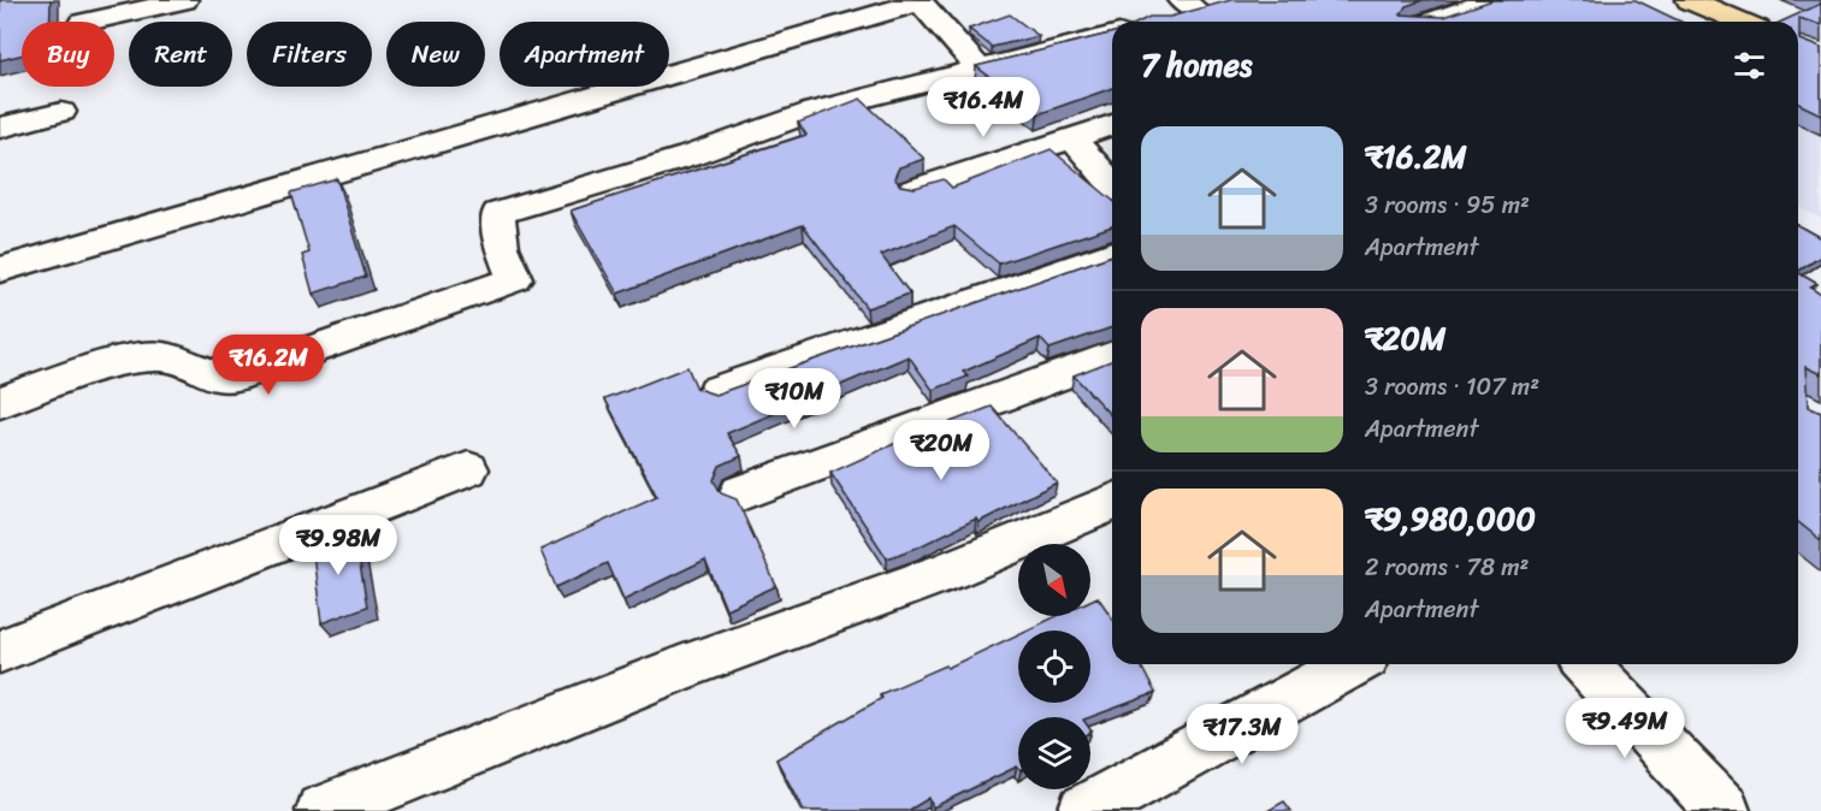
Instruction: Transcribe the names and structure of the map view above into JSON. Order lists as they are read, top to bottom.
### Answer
{
  "north": "bottom right",
  "page": {
    "chip": [
      "Buy",
      "Rent",
      "Filters",
      "New",
      "Apartment"
    ],
    "heading": "7 homes",
    "price": [
      "₹16.4M",
      "₹16.2M",
      "₹10M",
      "₹20M",
      "₹9.98M",
      "₹9.49M",
      "₹17.3M"
    ],
    "list": [
      {
        "name": "₹16.2M",
        "note": "3 rooms · 95 m² · Apartment"
      },
      {
        "name": "₹20M",
        "note": "3 rooms · 107 m² · Apartment"
      },
      {
        "name": "₹9,980,000",
        "note": "2 rooms · 78 m² · Apartment"
      }
    ]
  }
}
